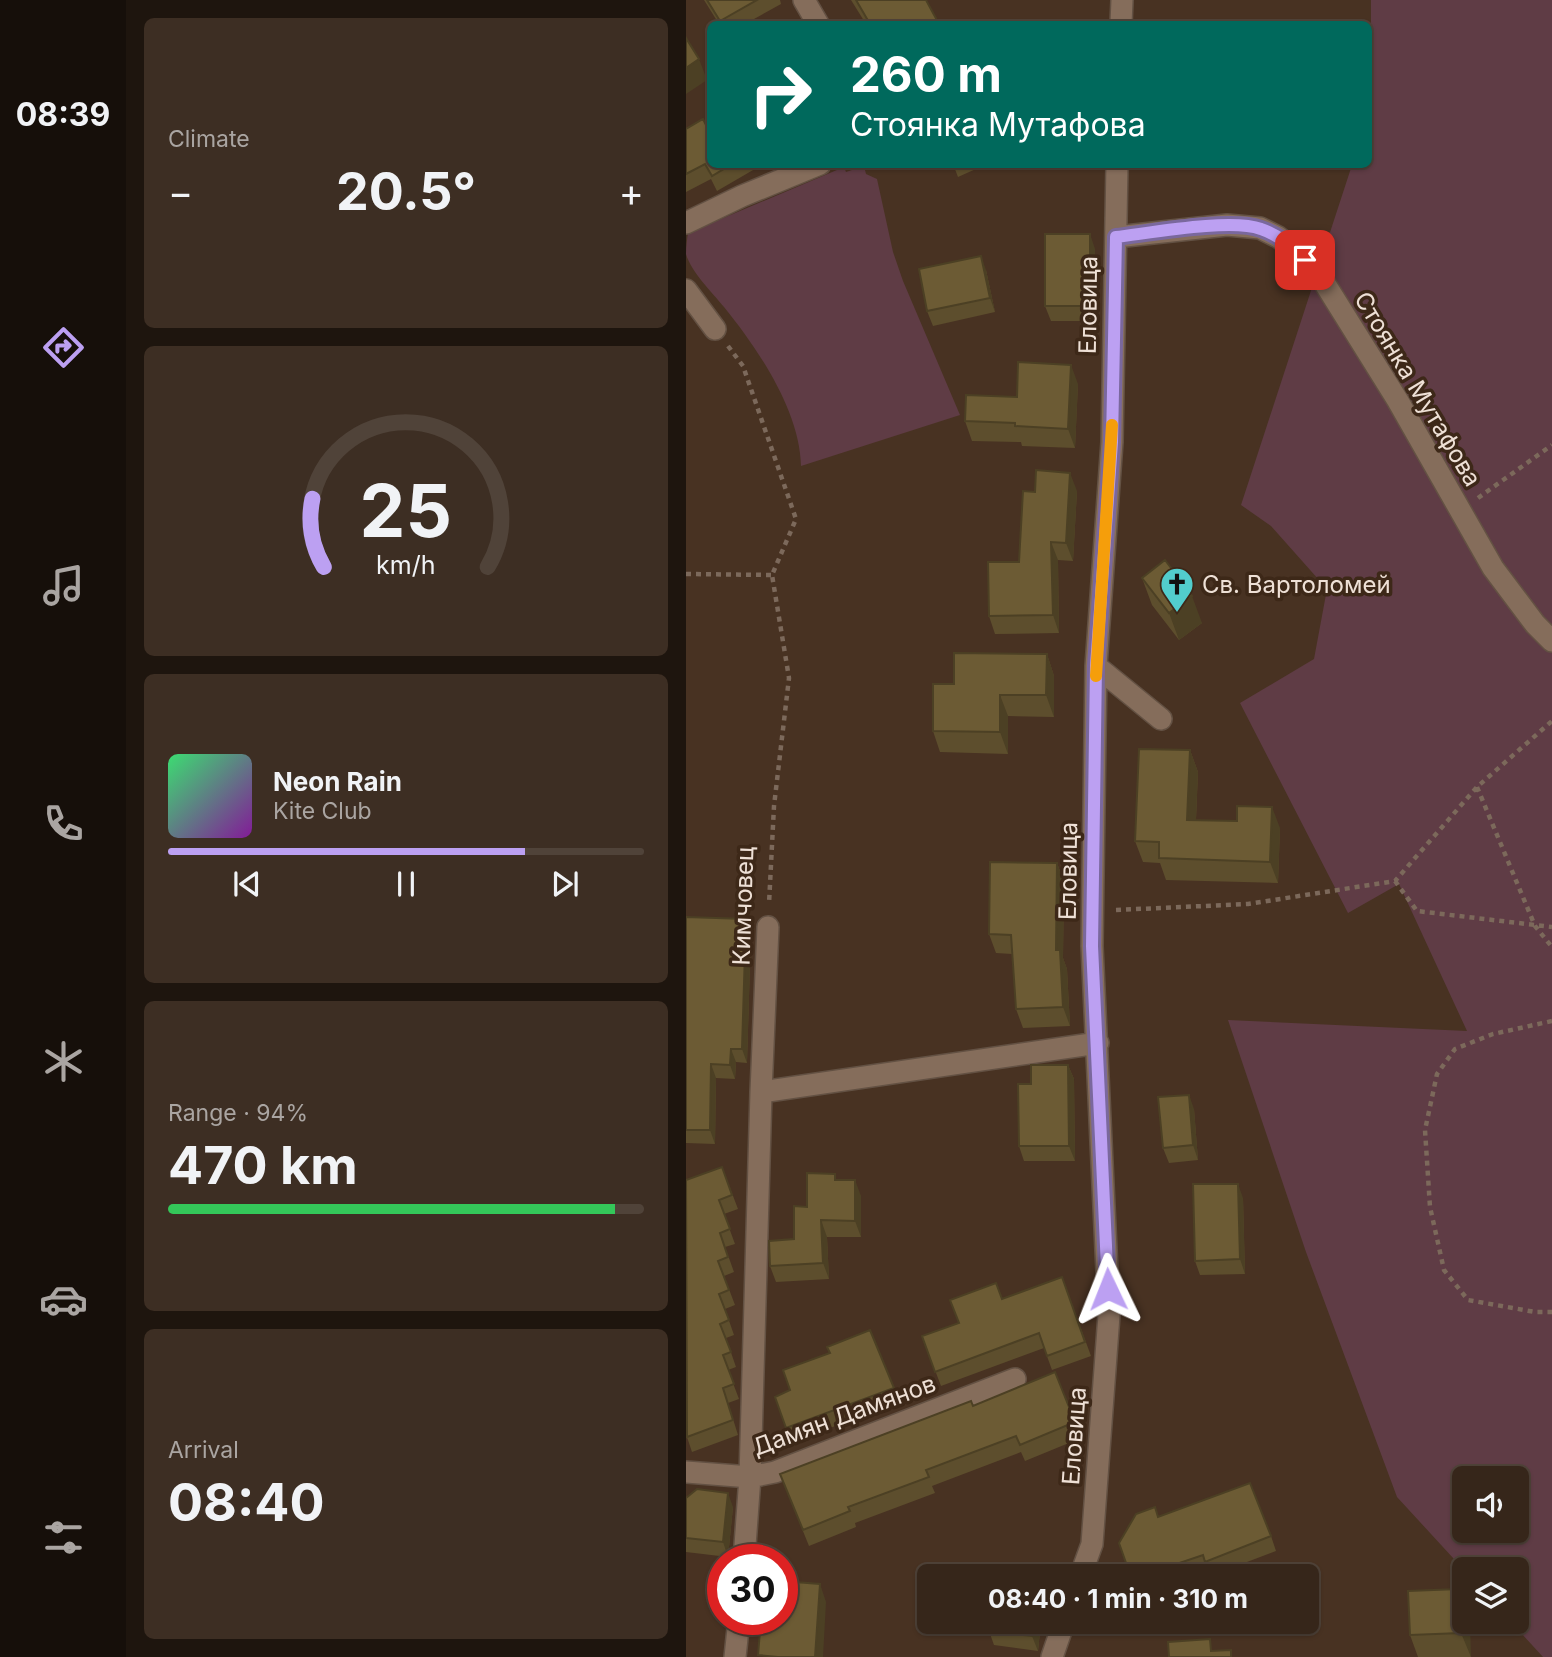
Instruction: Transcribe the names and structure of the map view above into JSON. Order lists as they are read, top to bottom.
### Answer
{
  "streets": {
    "street": [
      "Еловица",
      "Стоянка Мутафова",
      "Кимчовец",
      "Дамян Дамянов"
    ]
  },
  "crossings": [
    ["Еловица", "Стоянка Мутафова"],
    ["Кимчовец", "Дамян Дамянов"]
  ],
  "places": {
    "church": ["Св. Вартоломей"]
  },
  "page": {
    "tabs": "08:39",
    "tile": [
      "Climate",
      ["Range · 94%", "470 km"],
      ["Arrival", "08:40"]
    ],
    "turn": ["260 m", "Стоянка Мутафова"],
    "heat": ["−", "20.5°", "+"],
    "song": ["Neon Rain", "Kite Club"],
    "limit": "30",
    "trip": "08:40 · 1 min · 310 m",
    "gauge": ["25", "km/h"]
  }
}
